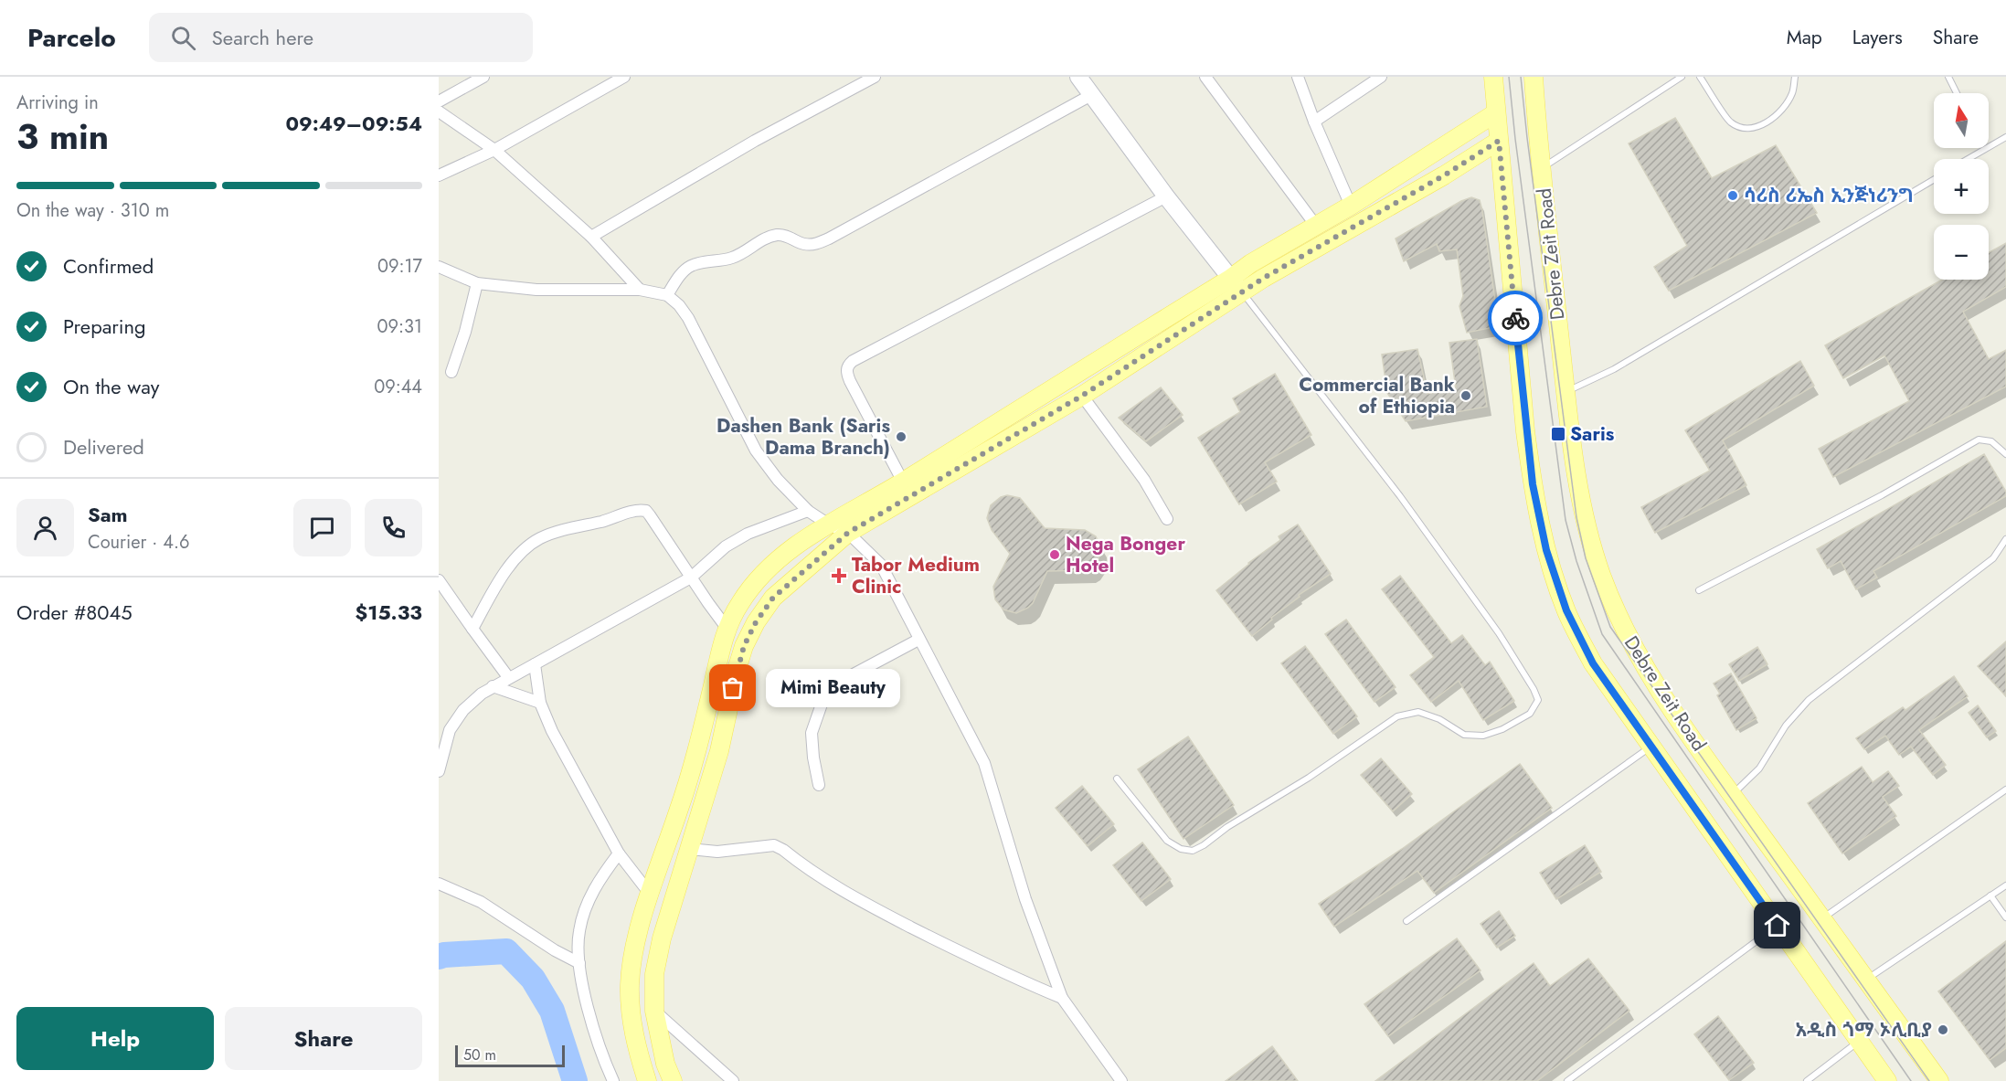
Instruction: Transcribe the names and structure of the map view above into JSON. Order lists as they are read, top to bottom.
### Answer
{
  "streets": {
    "main road": ["Debre Zeit Road"]
  },
  "places": {
    "other": [
      "ሳሪስ ሪኤስ ኢንጅነሪንግ",
      "Commercial Bank of Ethiopia",
      "Dashen Bank (Saris Dama Branch)",
      "Nega Bonger Hotel",
      "Mimi Beauty",
      "አዲስ ጎማ ኦሊቢያ"
    ],
    "transit": ["Saris"],
    "health": ["Tabor Medium Clinic"]
  },
  "scale_bar": "50 m",
  "north": "top",
  "page": {
    "header": "Parcelo",
    "search": "Search here",
    "nav": ["Map", "Layers", "Share"],
    "heading": ["3 min", "Arriving in", "09:49–09:54"],
    "panel": [
      "Sam",
      "Courier · 4.6",
      "Order #8045",
      "$15.33"
    ],
    "map_buttons": ["+", "−"],
    "bar": "On the way · 310 m",
    "list": [
      ["Confirmed", "09:17"],
      ["Preparing", "09:31"],
      ["On the way", "09:44"],
      "Delivered"
    ],
    "bubble": "Mimi Beauty",
    "buttons": ["Help", "Share"],
    "scale": "50 m"
  }
}
